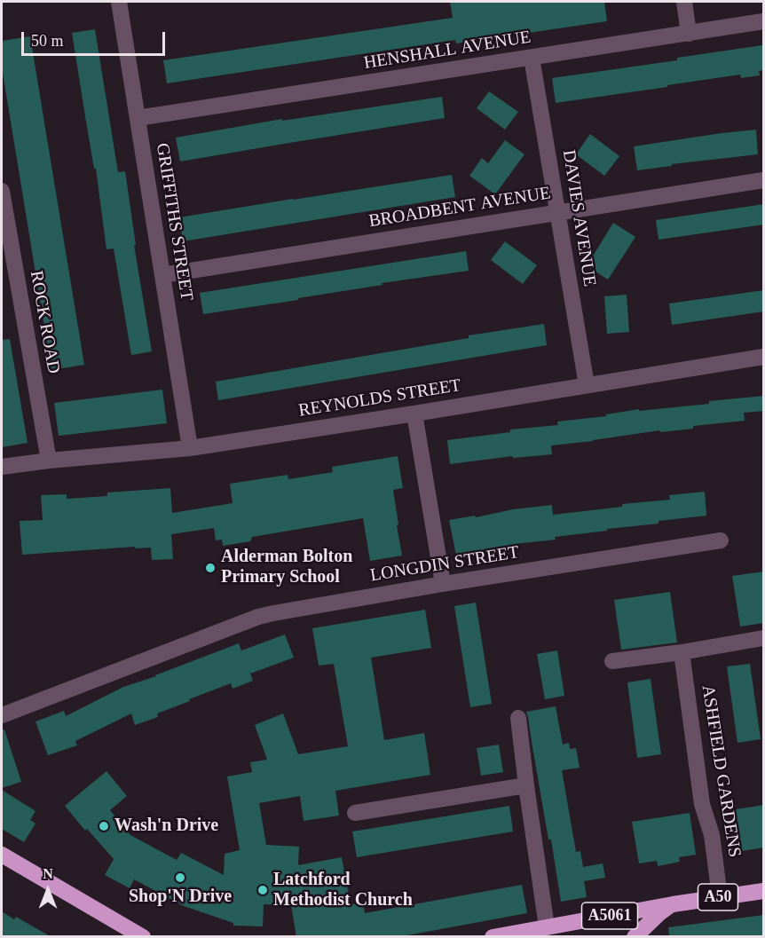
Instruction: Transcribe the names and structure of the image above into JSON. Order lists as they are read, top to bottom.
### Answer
{
  "streets": {
    "highway": ["A50", "A5061"],
    "street": [
      "HENSHALL AVENUE",
      "BROADBENT AVENUE",
      "DAVIES AVENUE",
      "GRIFFITHS STREET",
      "ROCK ROAD",
      "REYNOLDS STREET",
      "LONGDIN STREET",
      "ASHFIELD GARDENS"
    ]
  },
  "crossings": [
    ["HENSHALL AVENUE", "DAVIES AVENUE"],
    ["HENSHALL AVENUE", "GRIFFITHS STREET"],
    ["BROADBENT AVENUE", "DAVIES AVENUE"],
    ["BROADBENT AVENUE", "GRIFFITHS STREET"],
    ["DAVIES AVENUE", "REYNOLDS STREET"],
    ["GRIFFITHS STREET", "REYNOLDS STREET"],
    ["ROCK ROAD", "REYNOLDS STREET"],
    ["ASHFIELD GARDENS", "A50"],
    ["A50", "A5061"]
  ],
  "places": [
    "Alderman Bolton Primary School",
    "Wash'n Drive",
    "Shop'N Drive",
    "Latchford Methodist Church"
  ],
  "scale_bar": "50 m",
  "north": "top"
}
